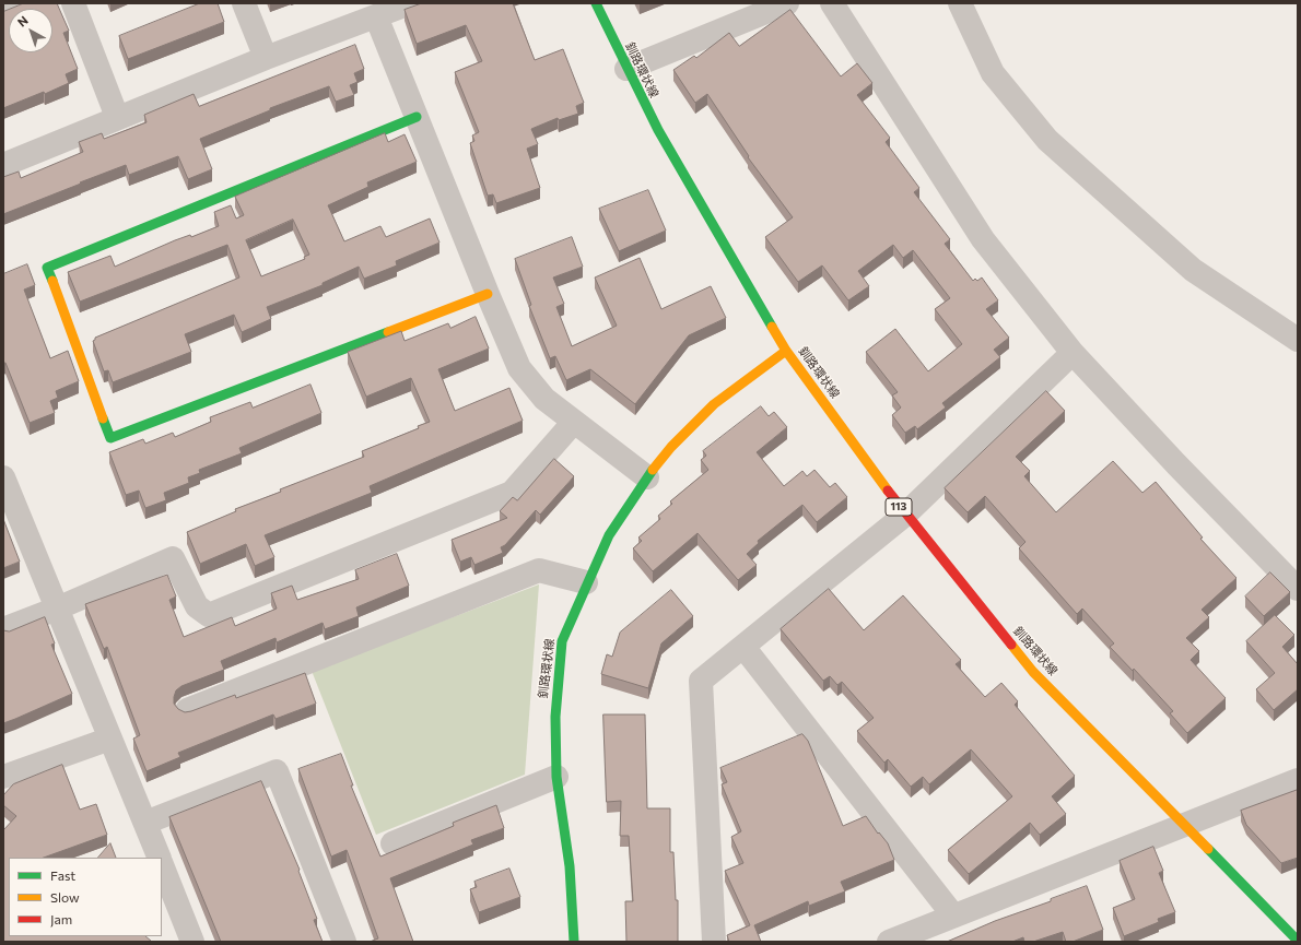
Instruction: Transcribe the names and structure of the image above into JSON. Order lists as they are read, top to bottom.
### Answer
{
  "streets": {
    "street": ["釧路環状線", "113"]
  },
  "legend": ["Fast", "Slow", "Jam"],
  "north": "top left"
}
